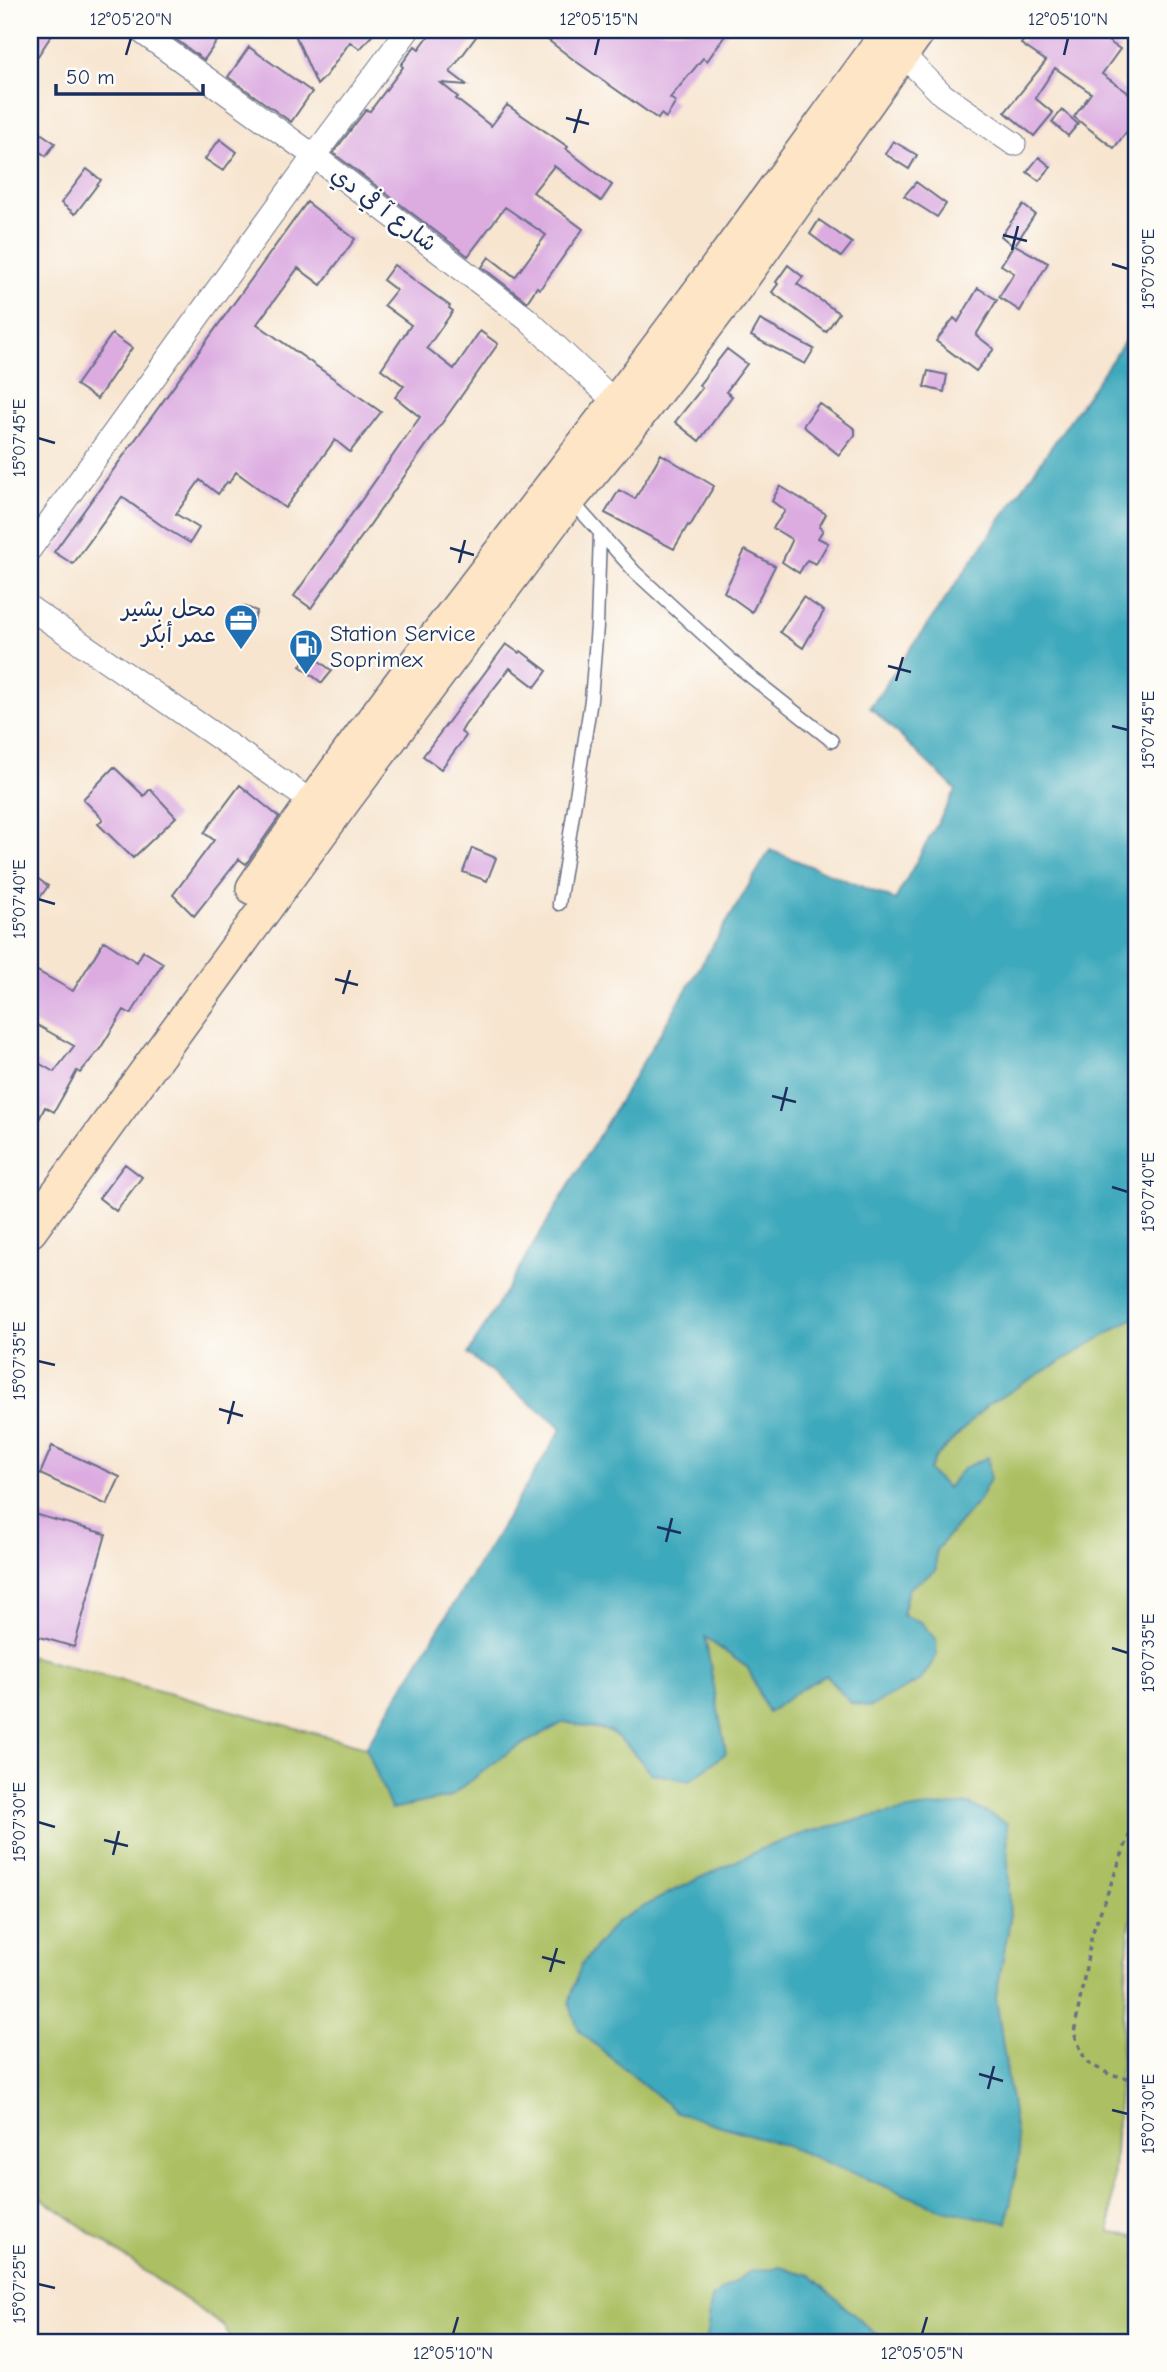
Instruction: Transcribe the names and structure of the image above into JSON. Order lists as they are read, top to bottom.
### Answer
{
  "streets": {
    "street": ["شارع آ في دي"]
  },
  "places": {
    "office": ["محل بشير عمر أبكر"],
    "fuel station": ["Station Service Soprimex"]
  },
  "scale_bar": "50 m",
  "coordinates": [
    "12°05'20\"N",
    "12°05'15\"N",
    "12°05'10\"N",
    "15°07'50\"E",
    "15°07'45\"E",
    "15°07'40\"E",
    "15°07'35\"E",
    "15°07'30\"E",
    "15°07'25\"E",
    "12°05'05\"N"
  ]
}
